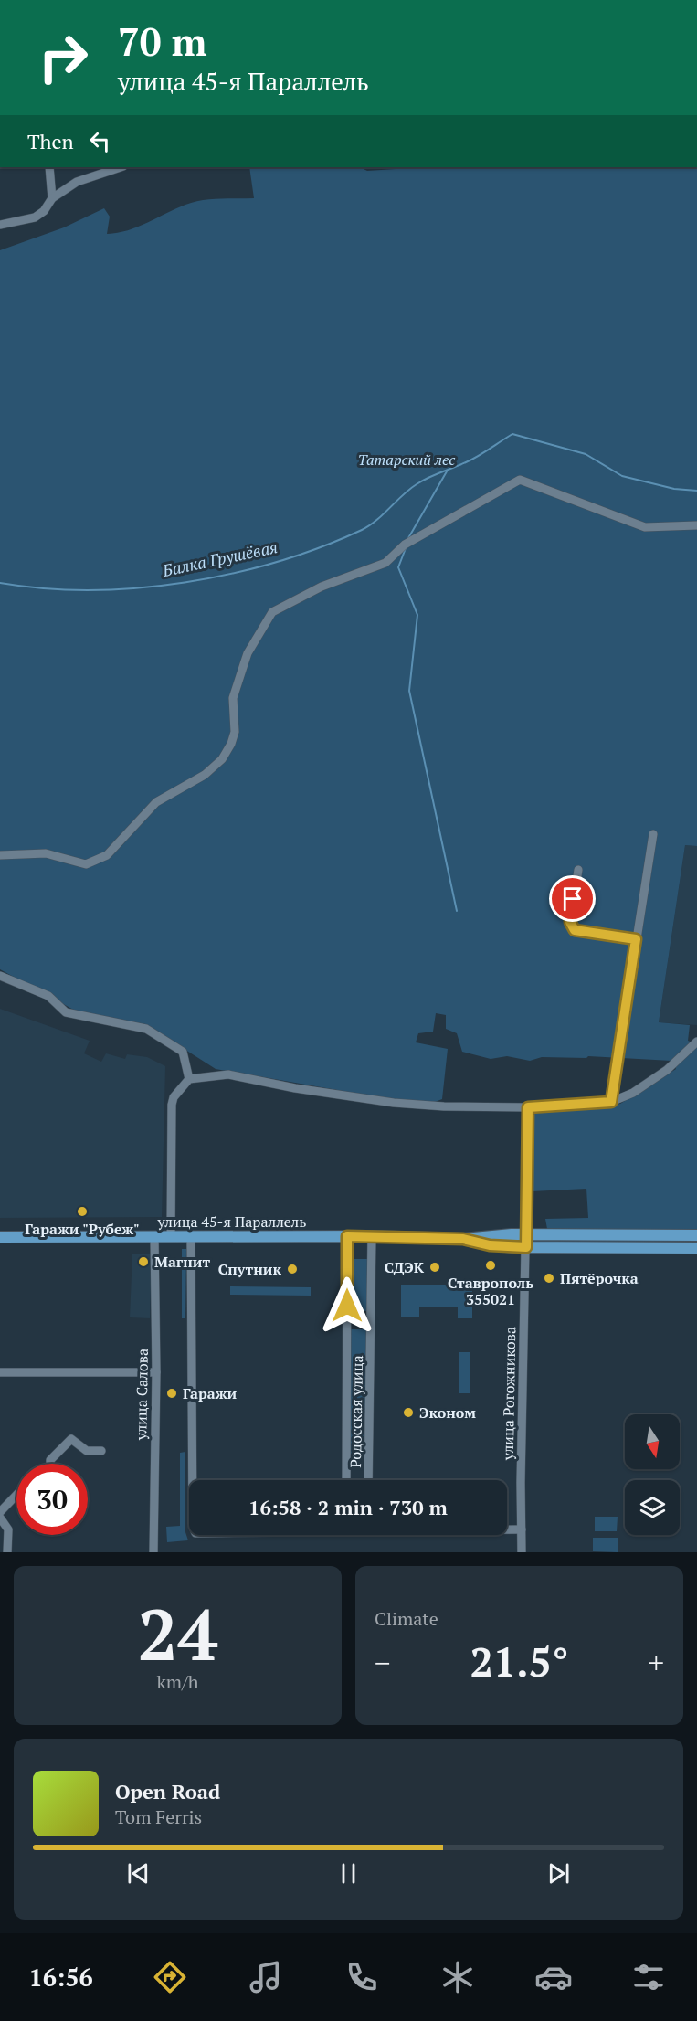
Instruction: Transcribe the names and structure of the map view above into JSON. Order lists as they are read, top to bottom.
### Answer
{
  "streets": {
    "main road": ["улица 45-я Параллель"],
    "street": ["улица Рогожникова", "улица Салова", "Родосская улица"]
  },
  "crossings": [
    ["улица 45-я Параллель", "улица Рогожникова"],
    ["улица 45-я Параллель", "улица Салова"],
    ["улица 45-я Параллель", "Родосская улица"]
  ],
  "water": ["Балка Грушёвая"],
  "parks": ["Татарский лес"],
  "places": [
    "Гаражи \"Рубеж\"",
    "Магнит",
    "Ставрополь 355021",
    "СДЭК",
    "Спутник",
    "Пятёрочка",
    "Гаражи",
    "Эконом"
  ],
  "north": "bottom",
  "page": {
    "turn": ["70 m", "улица 45-я Параллель"],
    "then": "Then",
    "limit": "30",
    "trip": "16:58 · 2 min · 730 m",
    "tile": [
      ["24", "km/h"],
      "Climate"
    ],
    "heat": ["−", "21.5°", "+"],
    "song": ["Open Road", "Tom Ferris"],
    "tabs": "16:56"
  }
}
